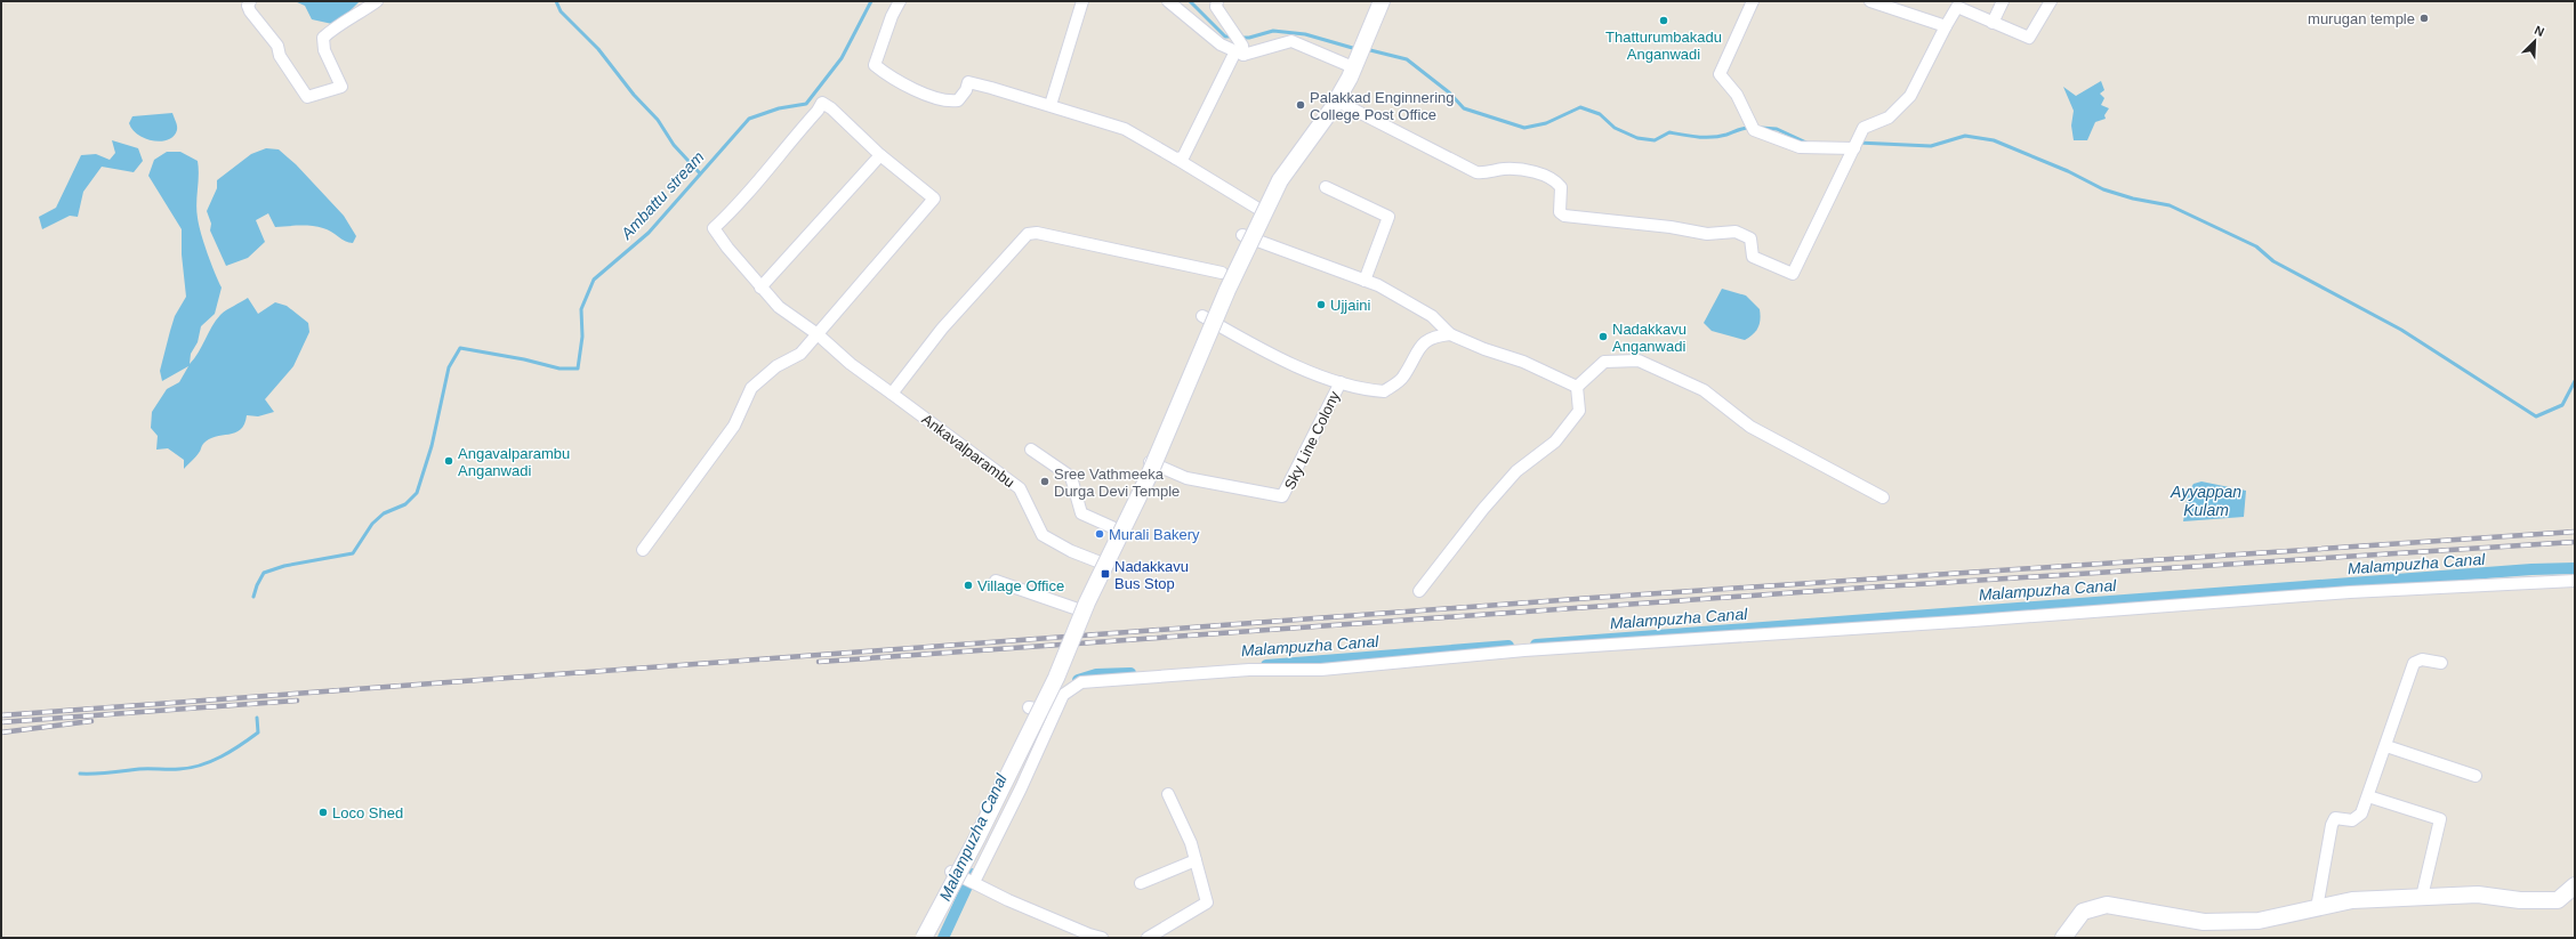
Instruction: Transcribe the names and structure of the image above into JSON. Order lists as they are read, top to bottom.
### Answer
{
  "streets": {
    "street": ["Sky Line Colony", "Ankavalparambu"]
  },
  "water": ["Ambattu stream", "Ayyappan Kulam", "Malampuzha Canal"],
  "places": {
    "other": [
      "murugan temple",
      "Thatturumbakadu Anganwadi",
      "Palakkad Enginnering College Post Office",
      "Ujjaini",
      "Nadakkavu Anganwadi",
      "Angavalparambu Anganwadi",
      "Sree Vathmeeka Durga Devi Temple",
      "Murali Bakery",
      "Village Office",
      "Loco Shed"
    ],
    "transit": ["Nadakkavu Bus Stop"]
  },
  "north": "top right"
}
